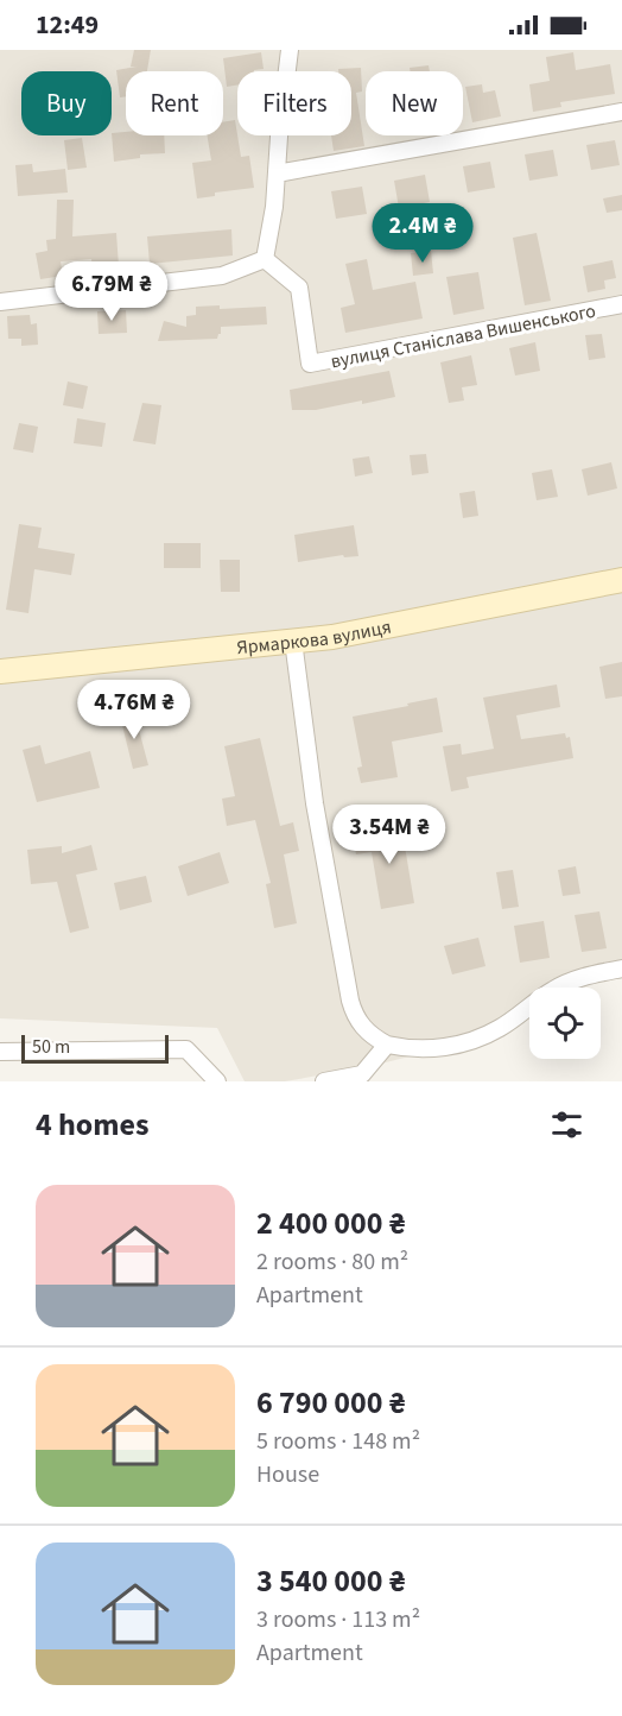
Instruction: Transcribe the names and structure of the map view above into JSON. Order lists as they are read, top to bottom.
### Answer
{
  "streets": {
    "main road": ["Ярмаркова вулиця"],
    "street": ["вулиця Станіслава Вишенського"]
  },
  "scale_bar": "50 m",
  "page": {
    "status": "12:49",
    "chip": [
      "Buy",
      "Rent",
      "Filters",
      "New"
    ],
    "price": [
      "2.4M ₴",
      "6.79M ₴",
      "4.76M ₴",
      "3.54M ₴"
    ],
    "scale": "50 m",
    "heading": "4 homes",
    "list": [
      {
        "name": "2 400 000 ₴",
        "note": "2 rooms · 80 m² · Apartment"
      },
      {
        "name": "6 790 000 ₴",
        "note": "5 rooms · 148 m² · House"
      },
      {
        "name": "3 540 000 ₴",
        "note": "3 rooms · 113 m² · Apartment"
      }
    ]
  }
}
